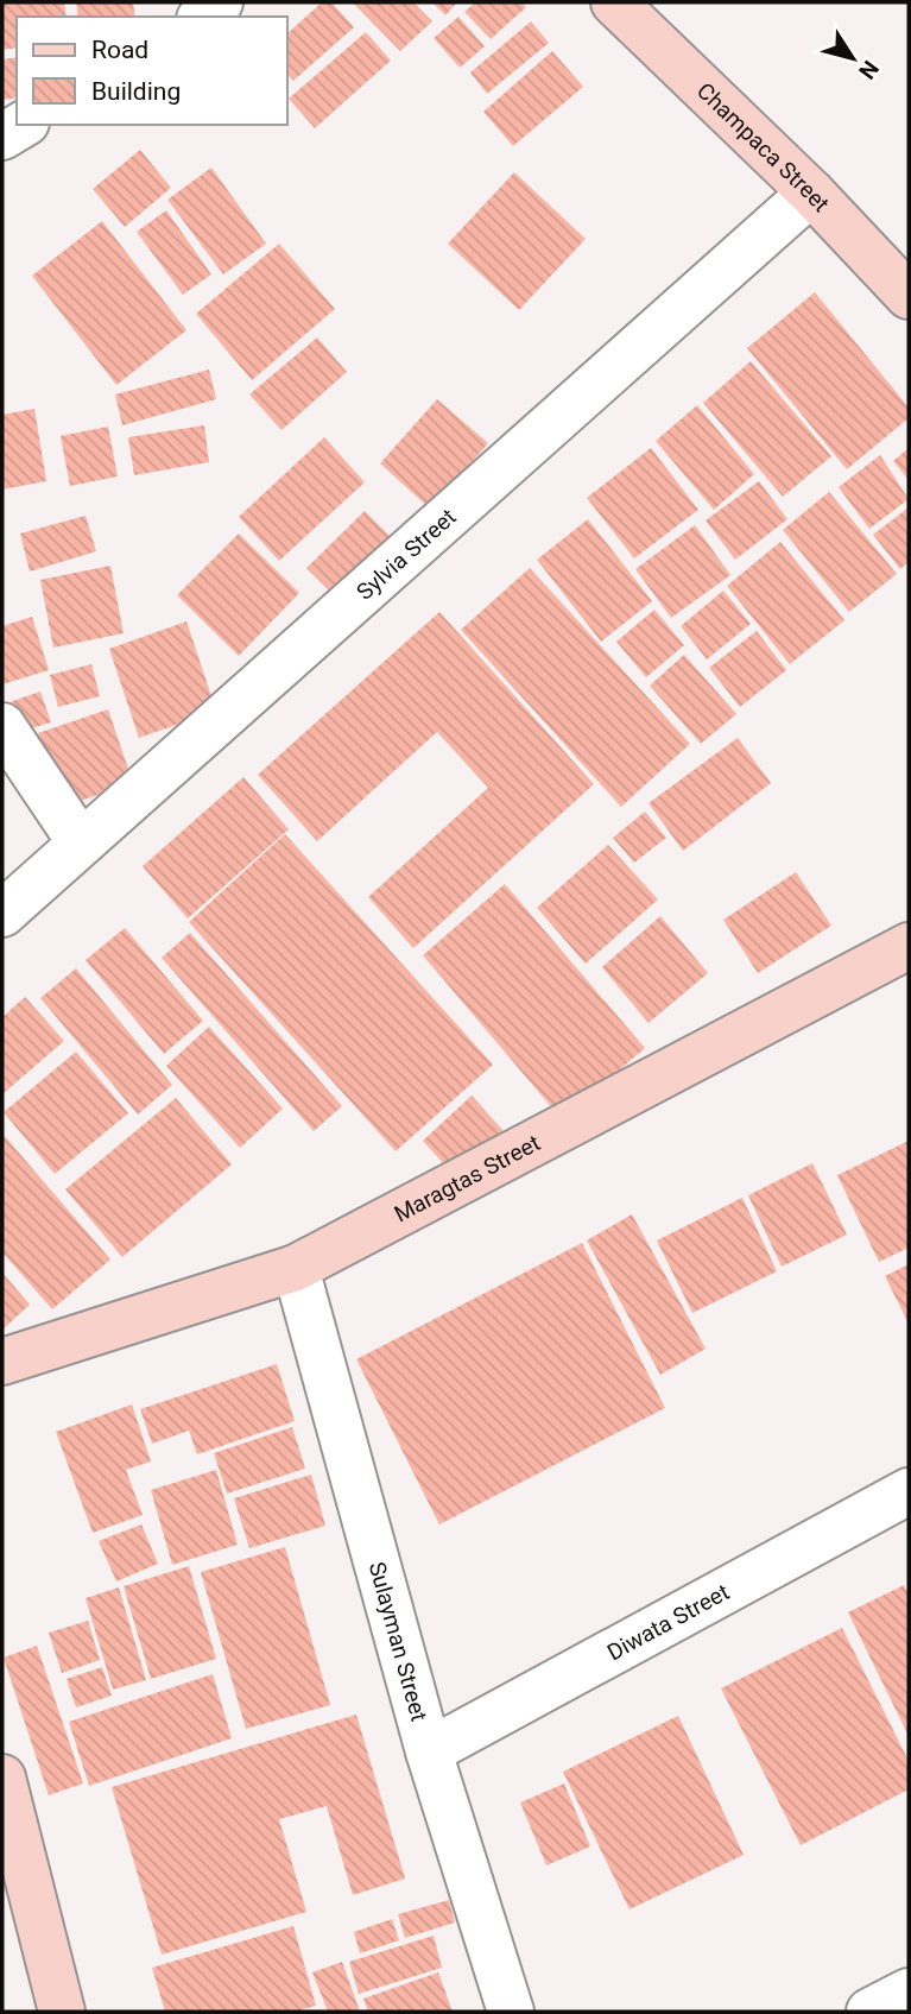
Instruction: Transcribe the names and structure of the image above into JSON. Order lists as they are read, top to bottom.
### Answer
{
  "streets": {
    "street": [
      "Champaca Street",
      "Sylvia Street",
      "Maragtas Street",
      "Diwata Street",
      "Sulayman Street"
    ]
  },
  "crossings": [
    ["Champaca Street", "Sylvia Street"],
    ["Maragtas Street", "Sulayman Street"],
    ["Diwata Street", "Sulayman Street"]
  ],
  "legend": ["Road", "Building"],
  "north": "bottom right"
}
